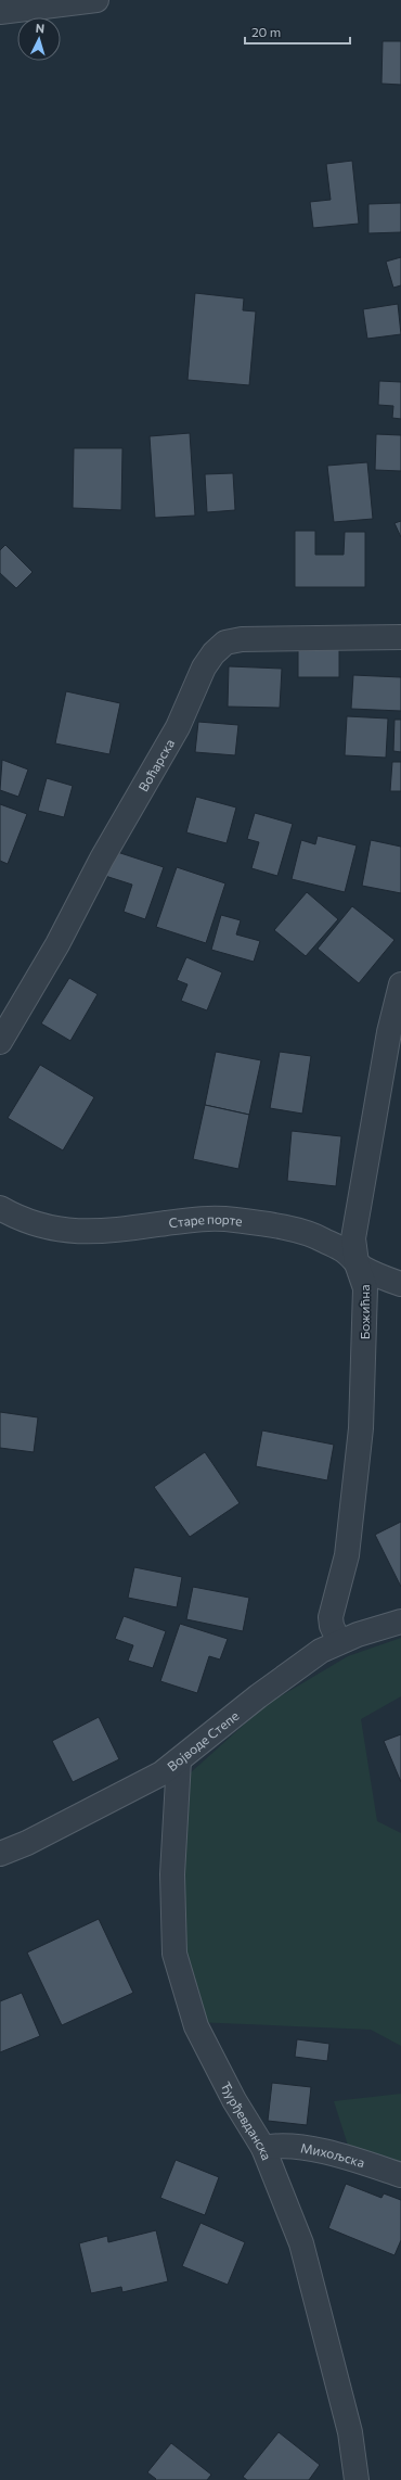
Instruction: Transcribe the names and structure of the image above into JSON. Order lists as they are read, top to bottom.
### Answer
{
  "streets": {
    "street": [
      "Воћарска",
      "Старе порте",
      "Божићна",
      "Војводе Степе",
      "Ђурђевданска",
      "Михољска"
    ]
  },
  "crossings": [
    ["Старе порте", "Божићна"],
    ["Божићна", "Војводе Степе"],
    ["Војводе Степе", "Ђурђевданска"],
    ["Ђурђевданска", "Михољска"]
  ],
  "scale_bar": "20 m",
  "north": "top"
}
